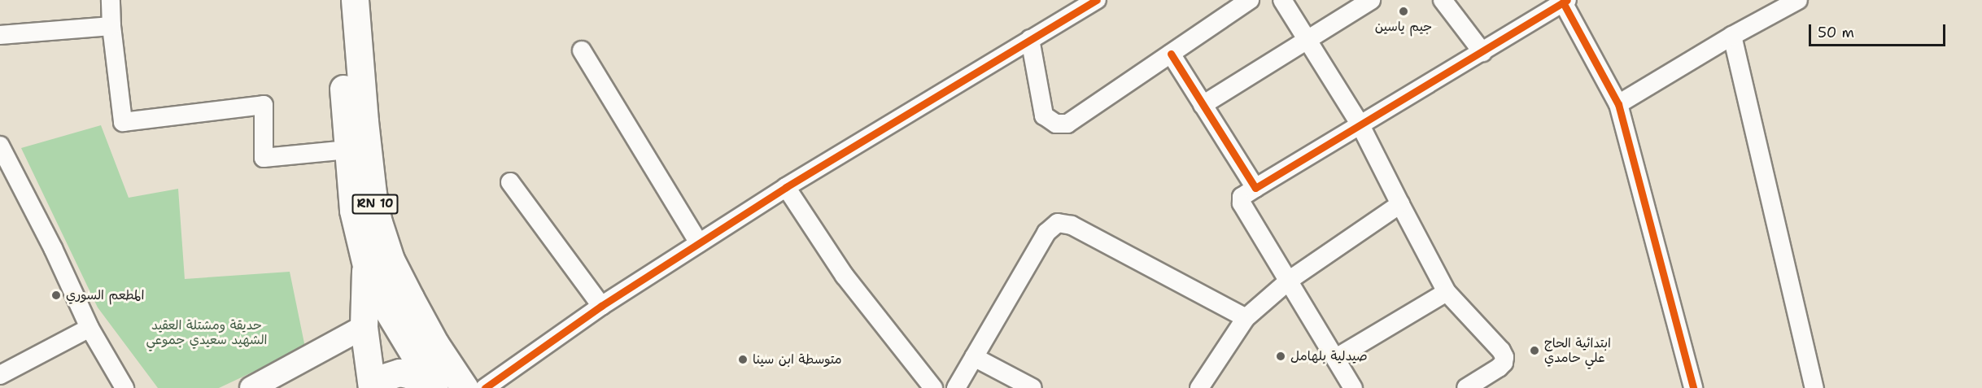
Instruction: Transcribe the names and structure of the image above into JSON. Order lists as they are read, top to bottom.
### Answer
{
  "streets": {
    "main road": ["RN 10"]
  },
  "parks": ["حديقة ومشتلة العقيد الشهيد سعيدي جموعي"],
  "places": [
    "جيم ياسين",
    "المطعم السوري",
    "ابتدائية الحاج علي حامدي",
    "صيدلية بلهامل",
    "متوسطة ابن سينا"
  ],
  "scale_bar": "50 m"
}
